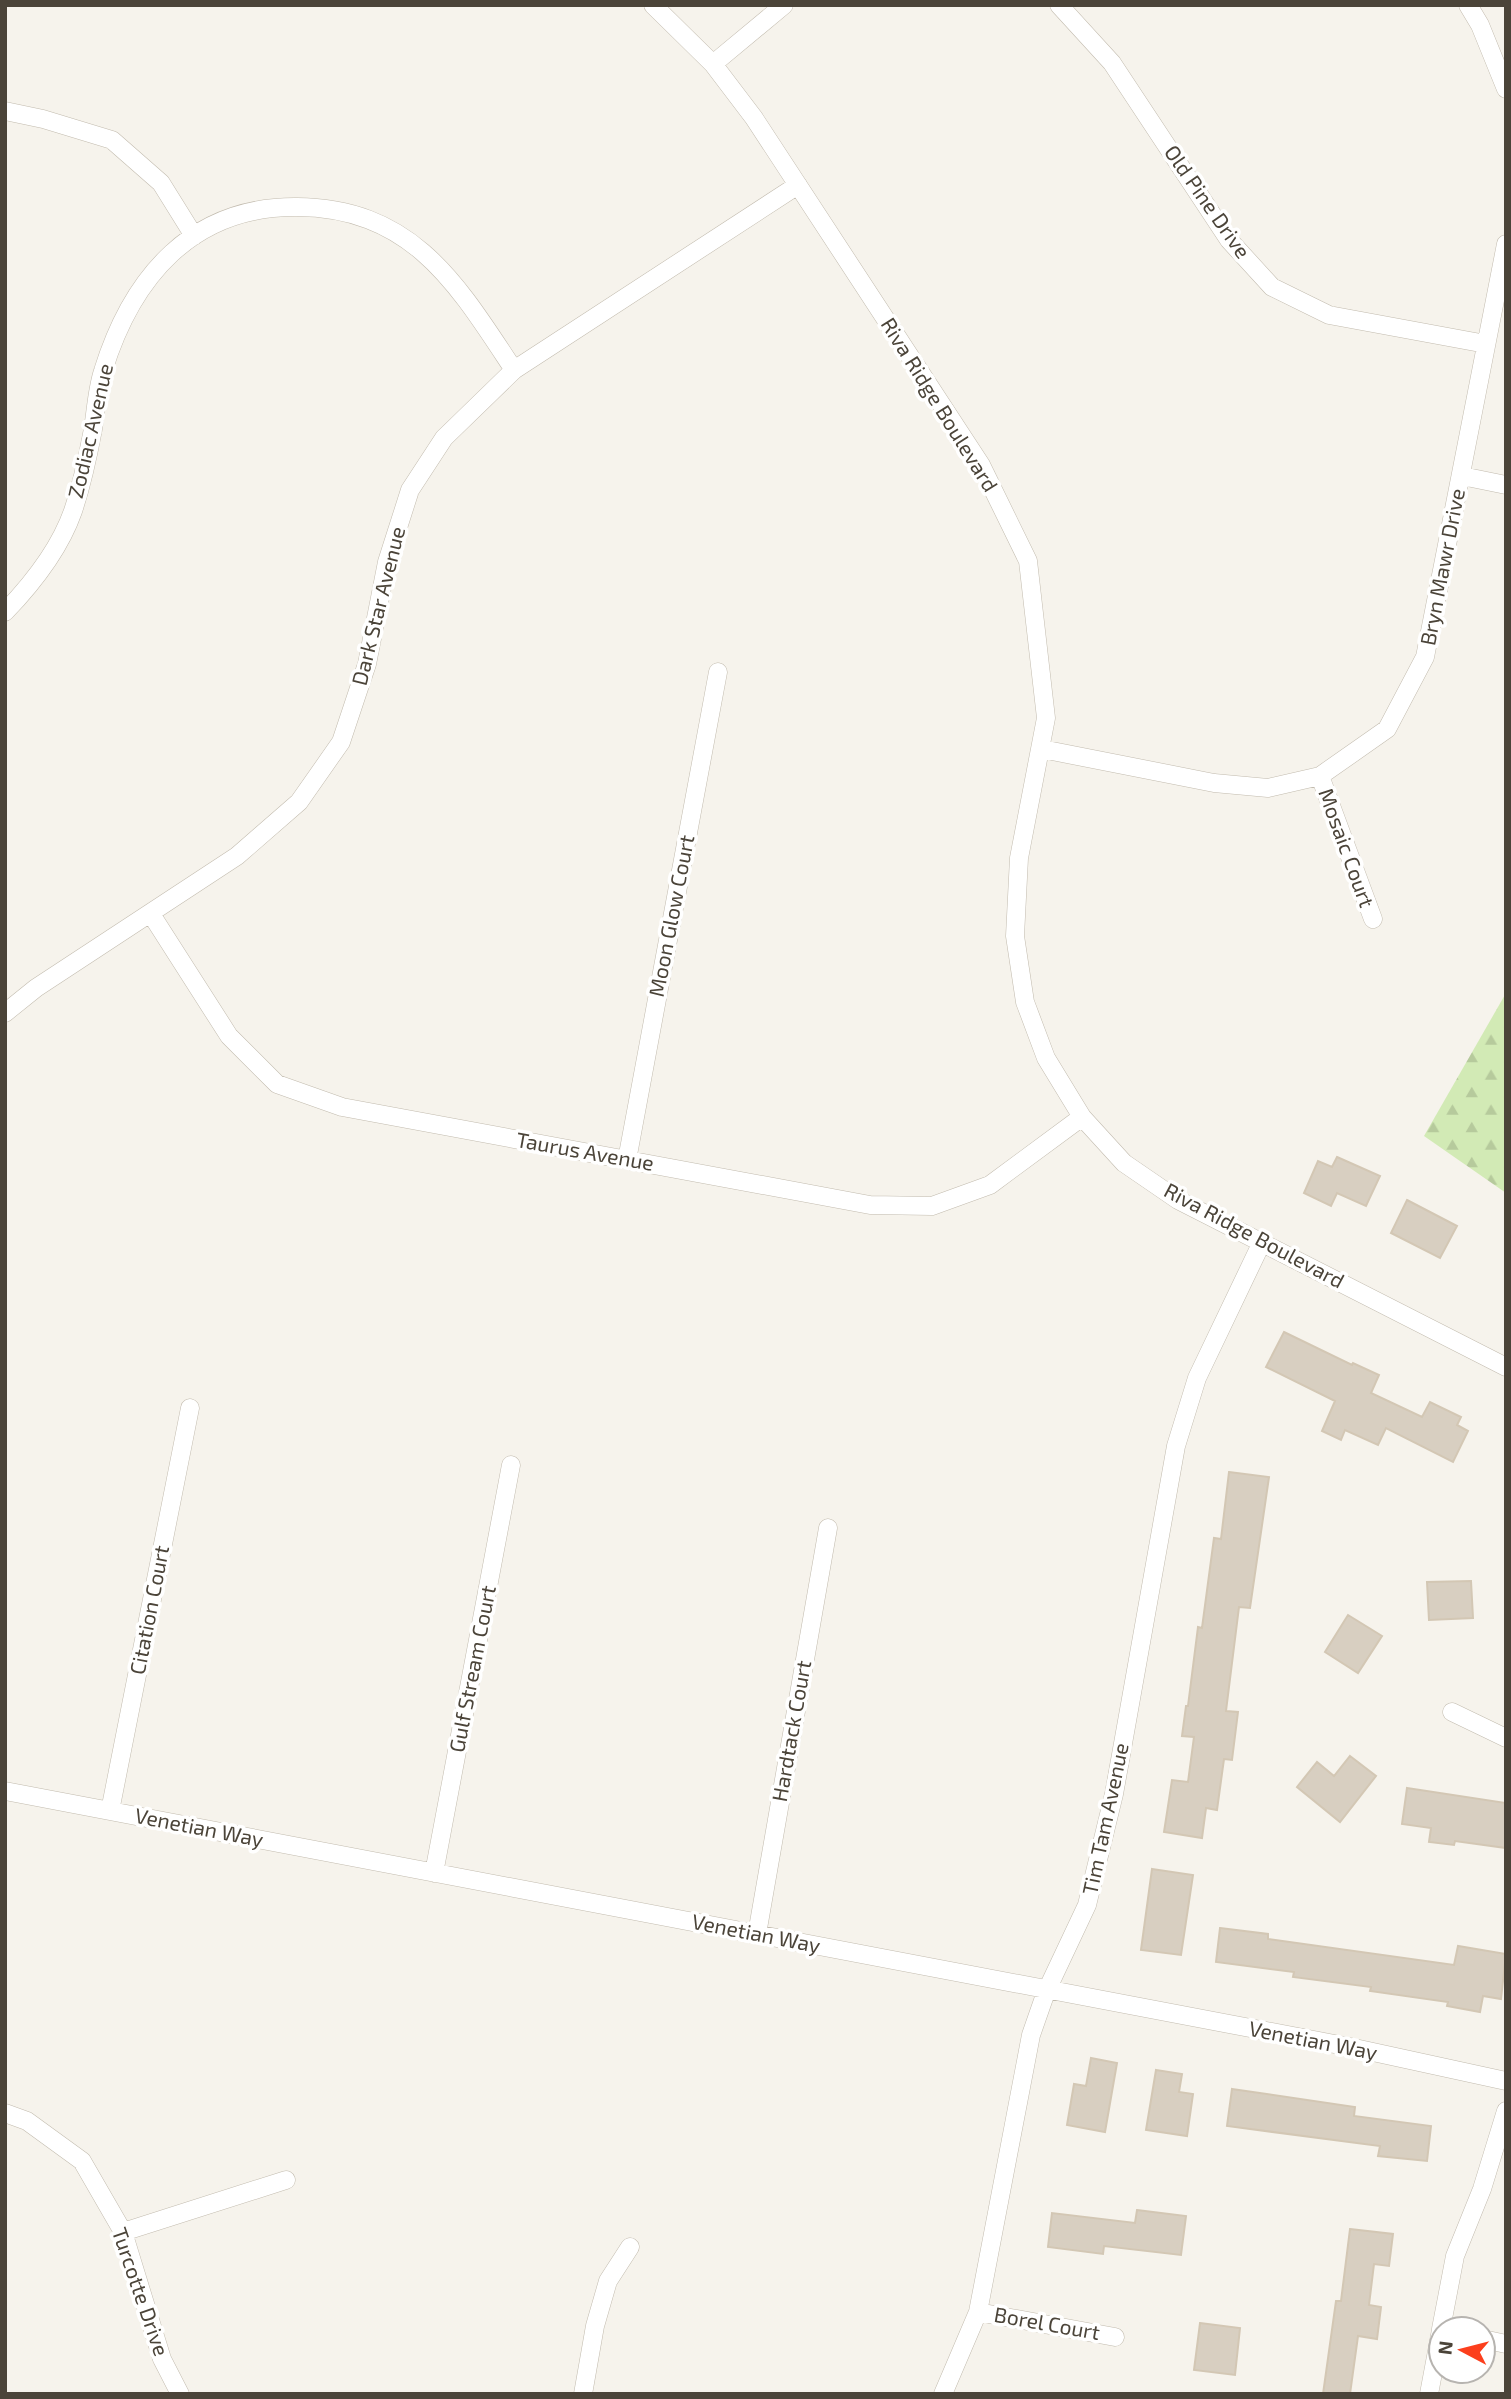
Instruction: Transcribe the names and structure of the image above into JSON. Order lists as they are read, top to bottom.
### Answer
{
  "streets": {
    "street": [
      "Old Pine Drive",
      "Riva Ridge Boulevard",
      "Zodiac Avenue",
      "Bryn Mawr Drive",
      "Dark Star Avenue",
      "Mosaic Court",
      "Moon Glow Court",
      "Taurus Avenue",
      "Citation Court",
      "Gulf Stream Court",
      "Hardtack Court",
      "Tim Tam Avenue",
      "Venetian Way",
      "Turcotte Drive",
      "Borel Court"
    ]
  },
  "crossings": [
    ["Old Pine Drive", "Bryn Mawr Drive"],
    ["Riva Ridge Boulevard", "Bryn Mawr Drive"],
    ["Riva Ridge Boulevard", "Dark Star Avenue"],
    ["Riva Ridge Boulevard", "Taurus Avenue"],
    ["Riva Ridge Boulevard", "Tim Tam Avenue"],
    ["Zodiac Avenue", "Dark Star Avenue"],
    ["Bryn Mawr Drive", "Mosaic Court"],
    ["Dark Star Avenue", "Taurus Avenue"],
    ["Moon Glow Court", "Taurus Avenue"],
    ["Citation Court", "Venetian Way"],
    ["Gulf Stream Court", "Venetian Way"],
    ["Hardtack Court", "Venetian Way"],
    ["Tim Tam Avenue", "Venetian Way"],
    ["Tim Tam Avenue", "Borel Court"]
  ],
  "north": "left"
}
